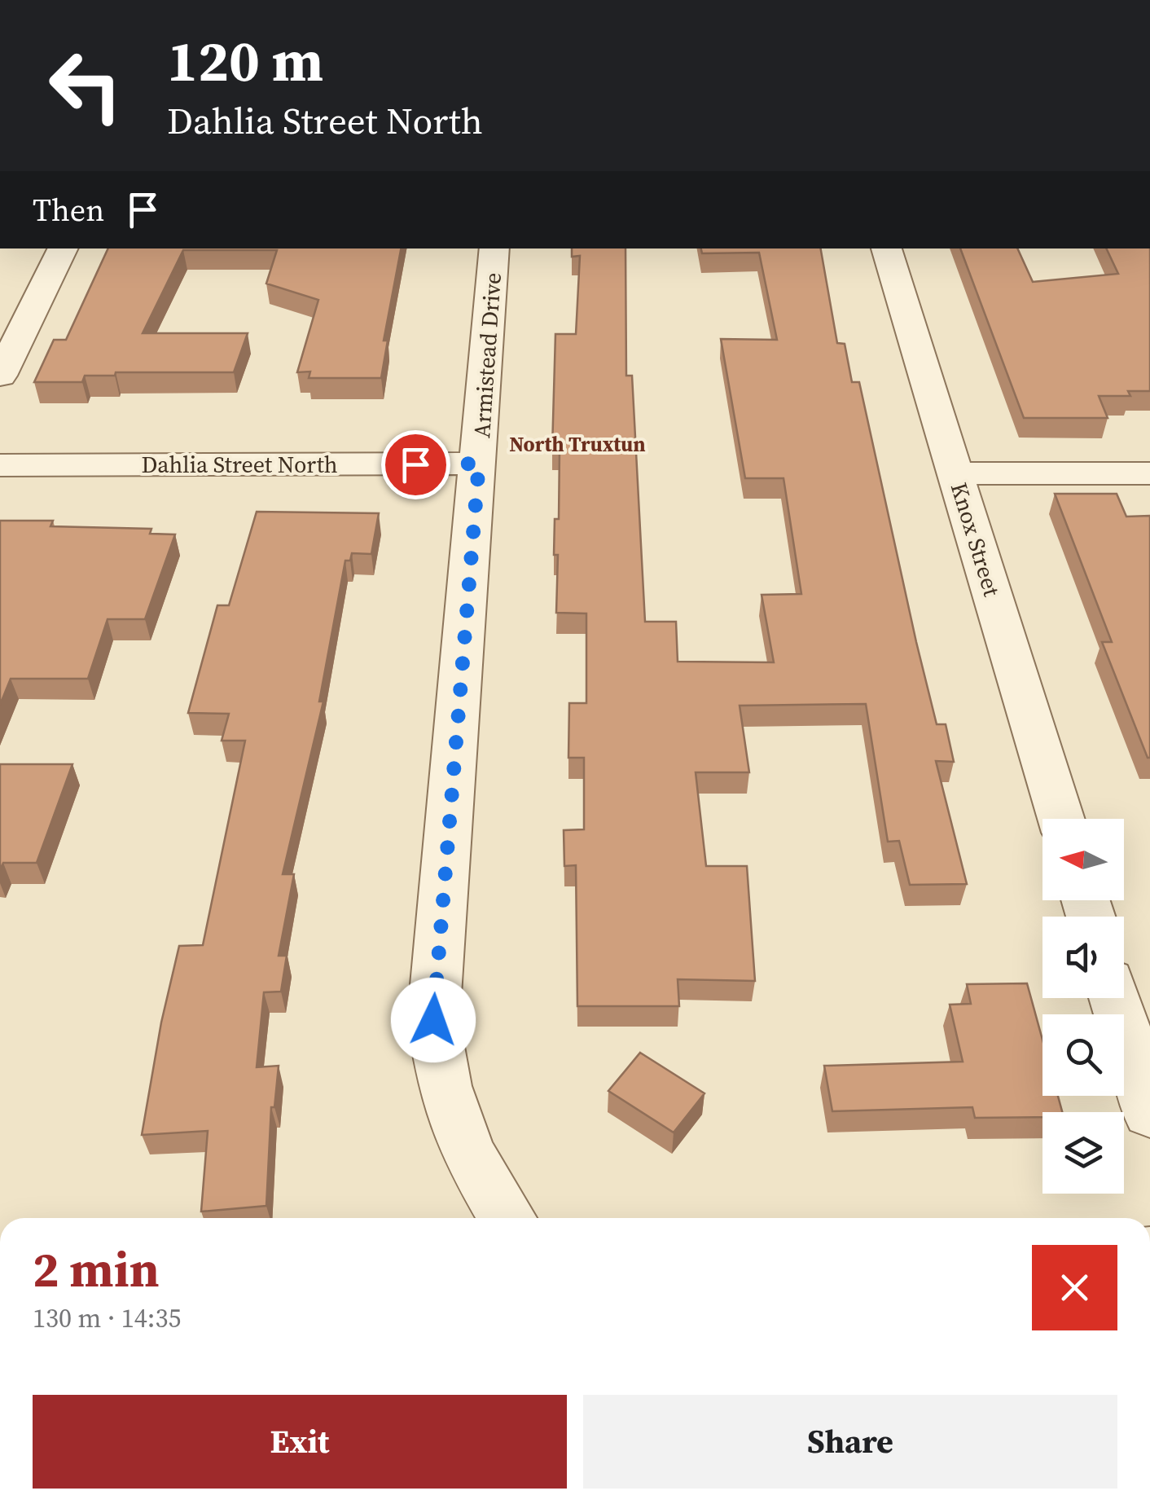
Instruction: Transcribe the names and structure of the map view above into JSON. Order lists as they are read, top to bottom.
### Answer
{
  "streets": {
    "street": ["Armistead Drive", "Dahlia Street North", "Knox Street"]
  },
  "crossings": [
    ["Armistead Drive", "Dahlia Street North"]
  ],
  "districts": ["North Truxtun"],
  "north": "left",
  "page": {
    "turn": ["120 m", "Dahlia Street North"],
    "then": "Then",
    "heading": ["2 min", "130 m · 14:35"],
    "buttons": ["Exit", "Share"]
  }
}
